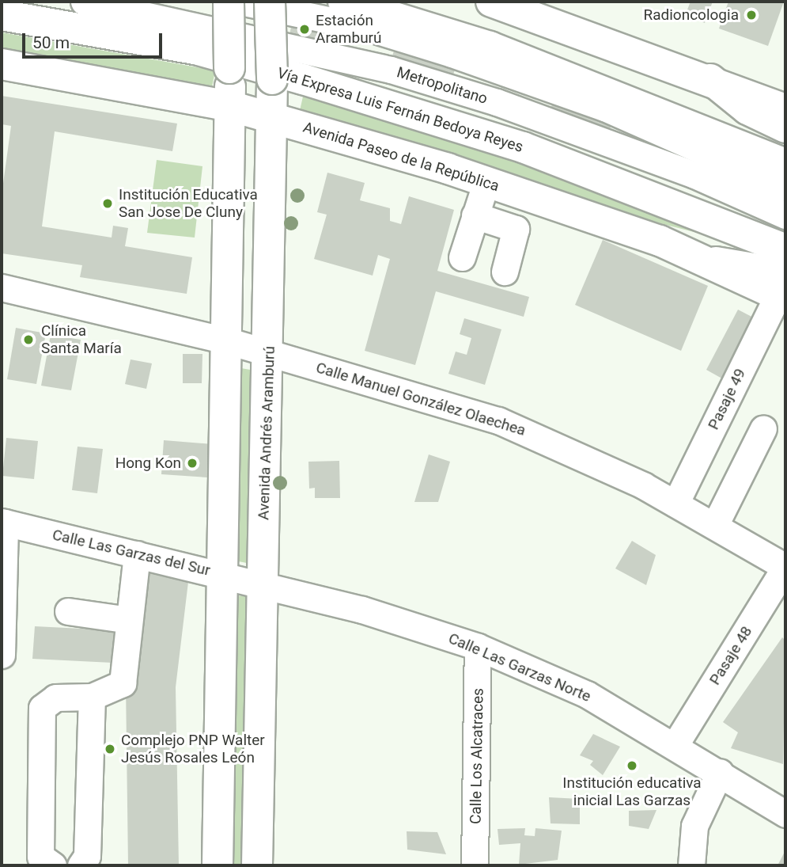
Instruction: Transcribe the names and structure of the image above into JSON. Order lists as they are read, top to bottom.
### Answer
{
  "streets": {
    "main road": ["Vía Expresa Luis Fernán Bedoya Reyes", "Avenida Paseo de la República", "Avenida Andrés Aramburú"],
    "street": [
      "Metropolitano",
      "Calle Manuel González Olaechea",
      "Pasaje 49",
      "Calle Las Garzas del Sur",
      "Pasaje 48",
      "Calle Las Garzas Norte",
      "Calle Los Alcatraces"
    ]
  },
  "crossings": [
    ["Avenida Paseo de la República", "Pasaje 49"],
    ["Avenida Paseo de la República", "Avenida Andrés Aramburú"],
    ["Calle Manuel González Olaechea", "Pasaje 49"],
    ["Calle Manuel González Olaechea", "Avenida Andrés Aramburú"],
    ["Calle Manuel González Olaechea", "Pasaje 48"],
    ["Avenida Andrés Aramburú", "Calle Las Garzas del Sur"],
    ["Avenida Andrés Aramburú", "Calle Las Garzas Norte"],
    ["Calle Las Garzas del Sur", "Calle Las Garzas Norte"],
    ["Pasaje 48", "Calle Las Garzas Norte"],
    ["Calle Las Garzas Norte", "Calle Los Alcatraces"]
  ],
  "places": [
    "Radioncologia",
    "Estación Aramburú",
    "Institución Educativa San Jose De Cluny",
    "Clínica Santa María",
    "Hong Kon",
    "Complejo PNP Walter Jesús Rosales León",
    "Institución educativa inicial Las Garzas"
  ],
  "scale_bar": "50 m"
}
